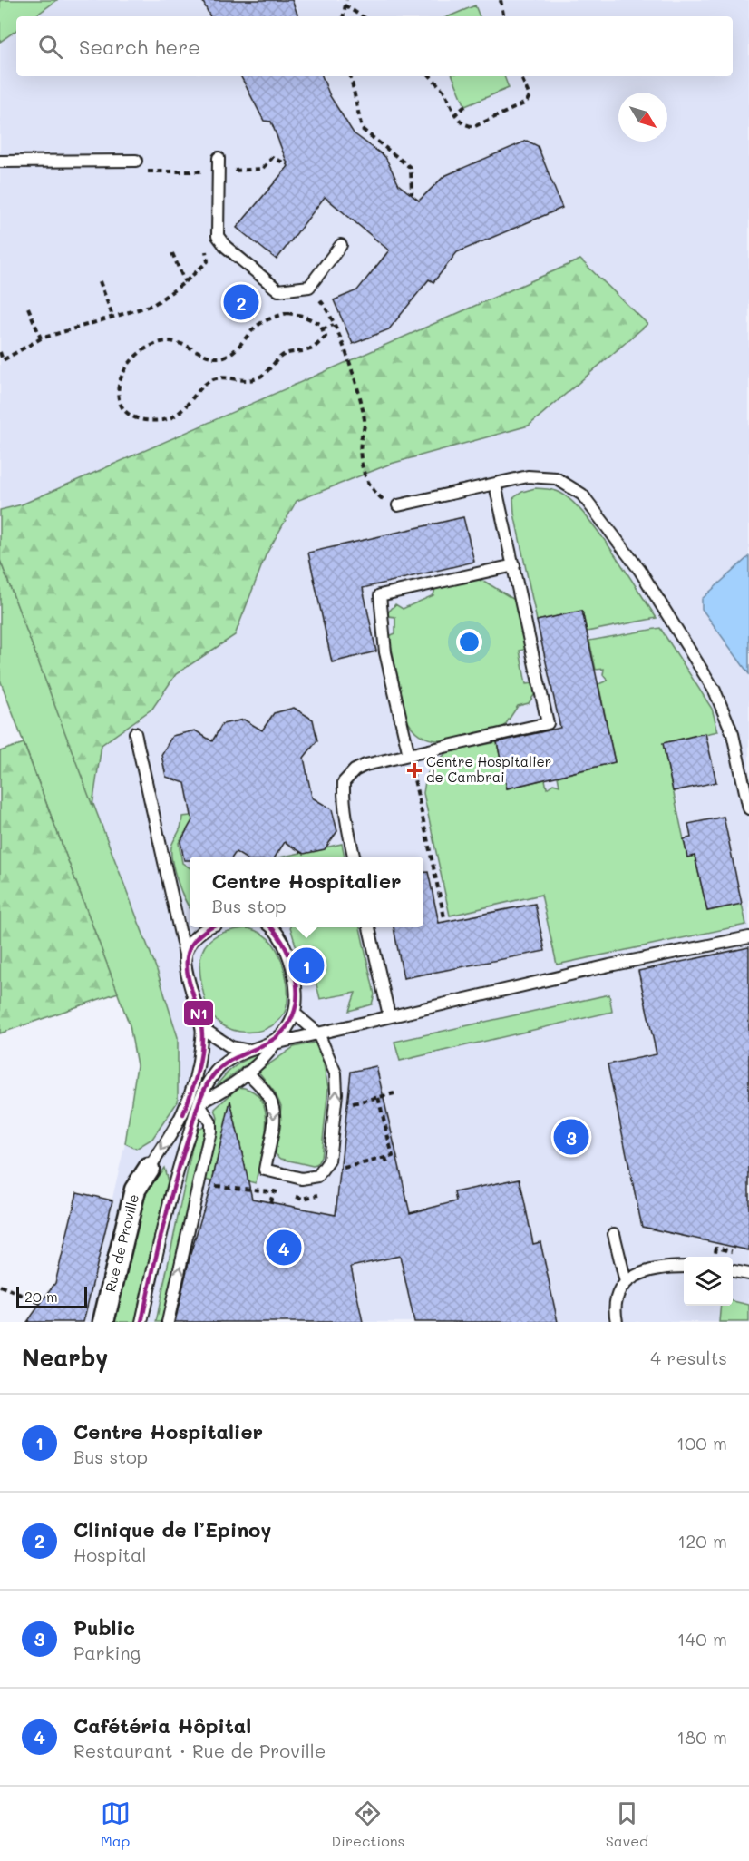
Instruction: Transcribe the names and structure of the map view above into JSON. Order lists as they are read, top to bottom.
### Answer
{
  "streets": {
    "street": ["Rue de Proville"]
  },
  "places": {
    "health": ["Centre Hospitalier de Cambrai"]
  },
  "lines": ["transit line N1"],
  "scale_bar": "20 m",
  "north": "bottom right",
  "page": {
    "search": "Search here",
    "pins": [
      "2",
      "1",
      "3",
      "4"
    ],
    "popup": ["Centre Hospitalier", "Bus stop"],
    "scale": "20 m",
    "heading": ["Nearby", "4 results"],
    "list": [
      {
        "mark": "1",
        "name": "Centre Hospitalier",
        "note": "Bus stop",
        "value": "100 m"
      },
      {
        "mark": "2",
        "name": "Clinique de l’Epinoy",
        "note": "Hospital",
        "value": "120 m"
      },
      {
        "mark": "3",
        "name": "Public",
        "note": "Parking",
        "value": "140 m"
      },
      {
        "mark": "4",
        "name": "Cafétéria Hôpital",
        "note": "Restaurant · Rue de Proville",
        "value": "180 m"
      }
    ],
    "nav": ["Map", "Directions", "Saved"]
  }
}
